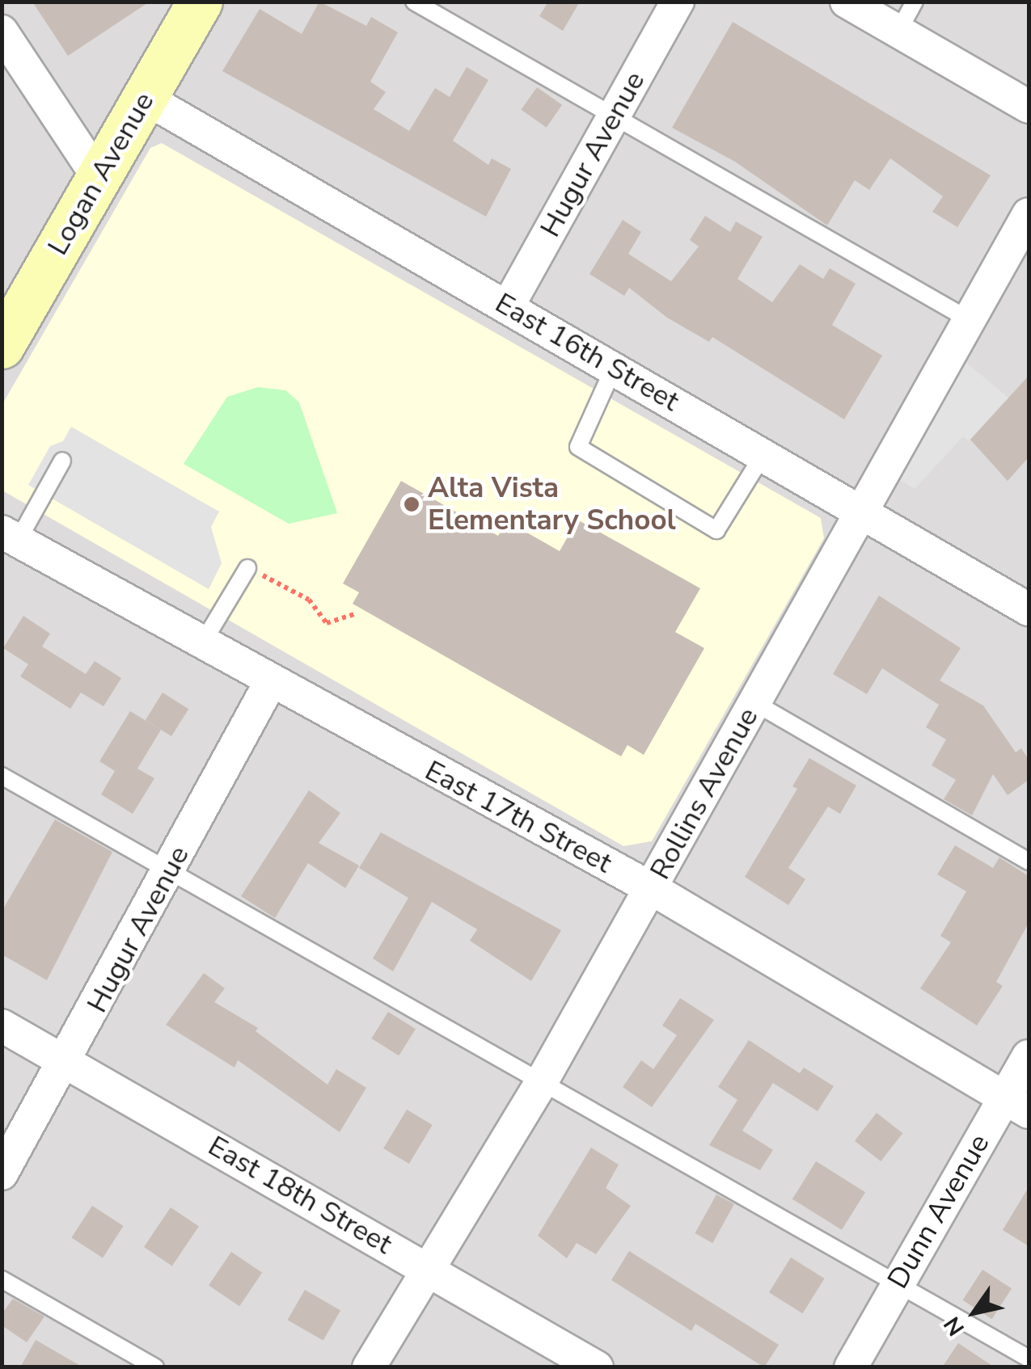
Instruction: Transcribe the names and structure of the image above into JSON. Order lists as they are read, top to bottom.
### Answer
{
  "streets": {
    "street": [
      "Hugur Avenue",
      "Logan Avenue",
      "East 16th Street",
      "Rollins Avenue",
      "East 17th Street",
      "East 18th Street",
      "Dunn Avenue"
    ]
  },
  "crossings": [
    ["Hugur Avenue", "East 16th Street"],
    ["Hugur Avenue", "East 17th Street"],
    ["Hugur Avenue", "East 18th Street"],
    ["Logan Avenue", "East 16th Street"],
    ["East 16th Street", "Rollins Avenue"],
    ["Rollins Avenue", "East 17th Street"],
    ["Rollins Avenue", "East 18th Street"],
    ["East 17th Street", "Dunn Avenue"]
  ],
  "places": ["Alta Vista Elementary School"],
  "north": "bottom left"
}
